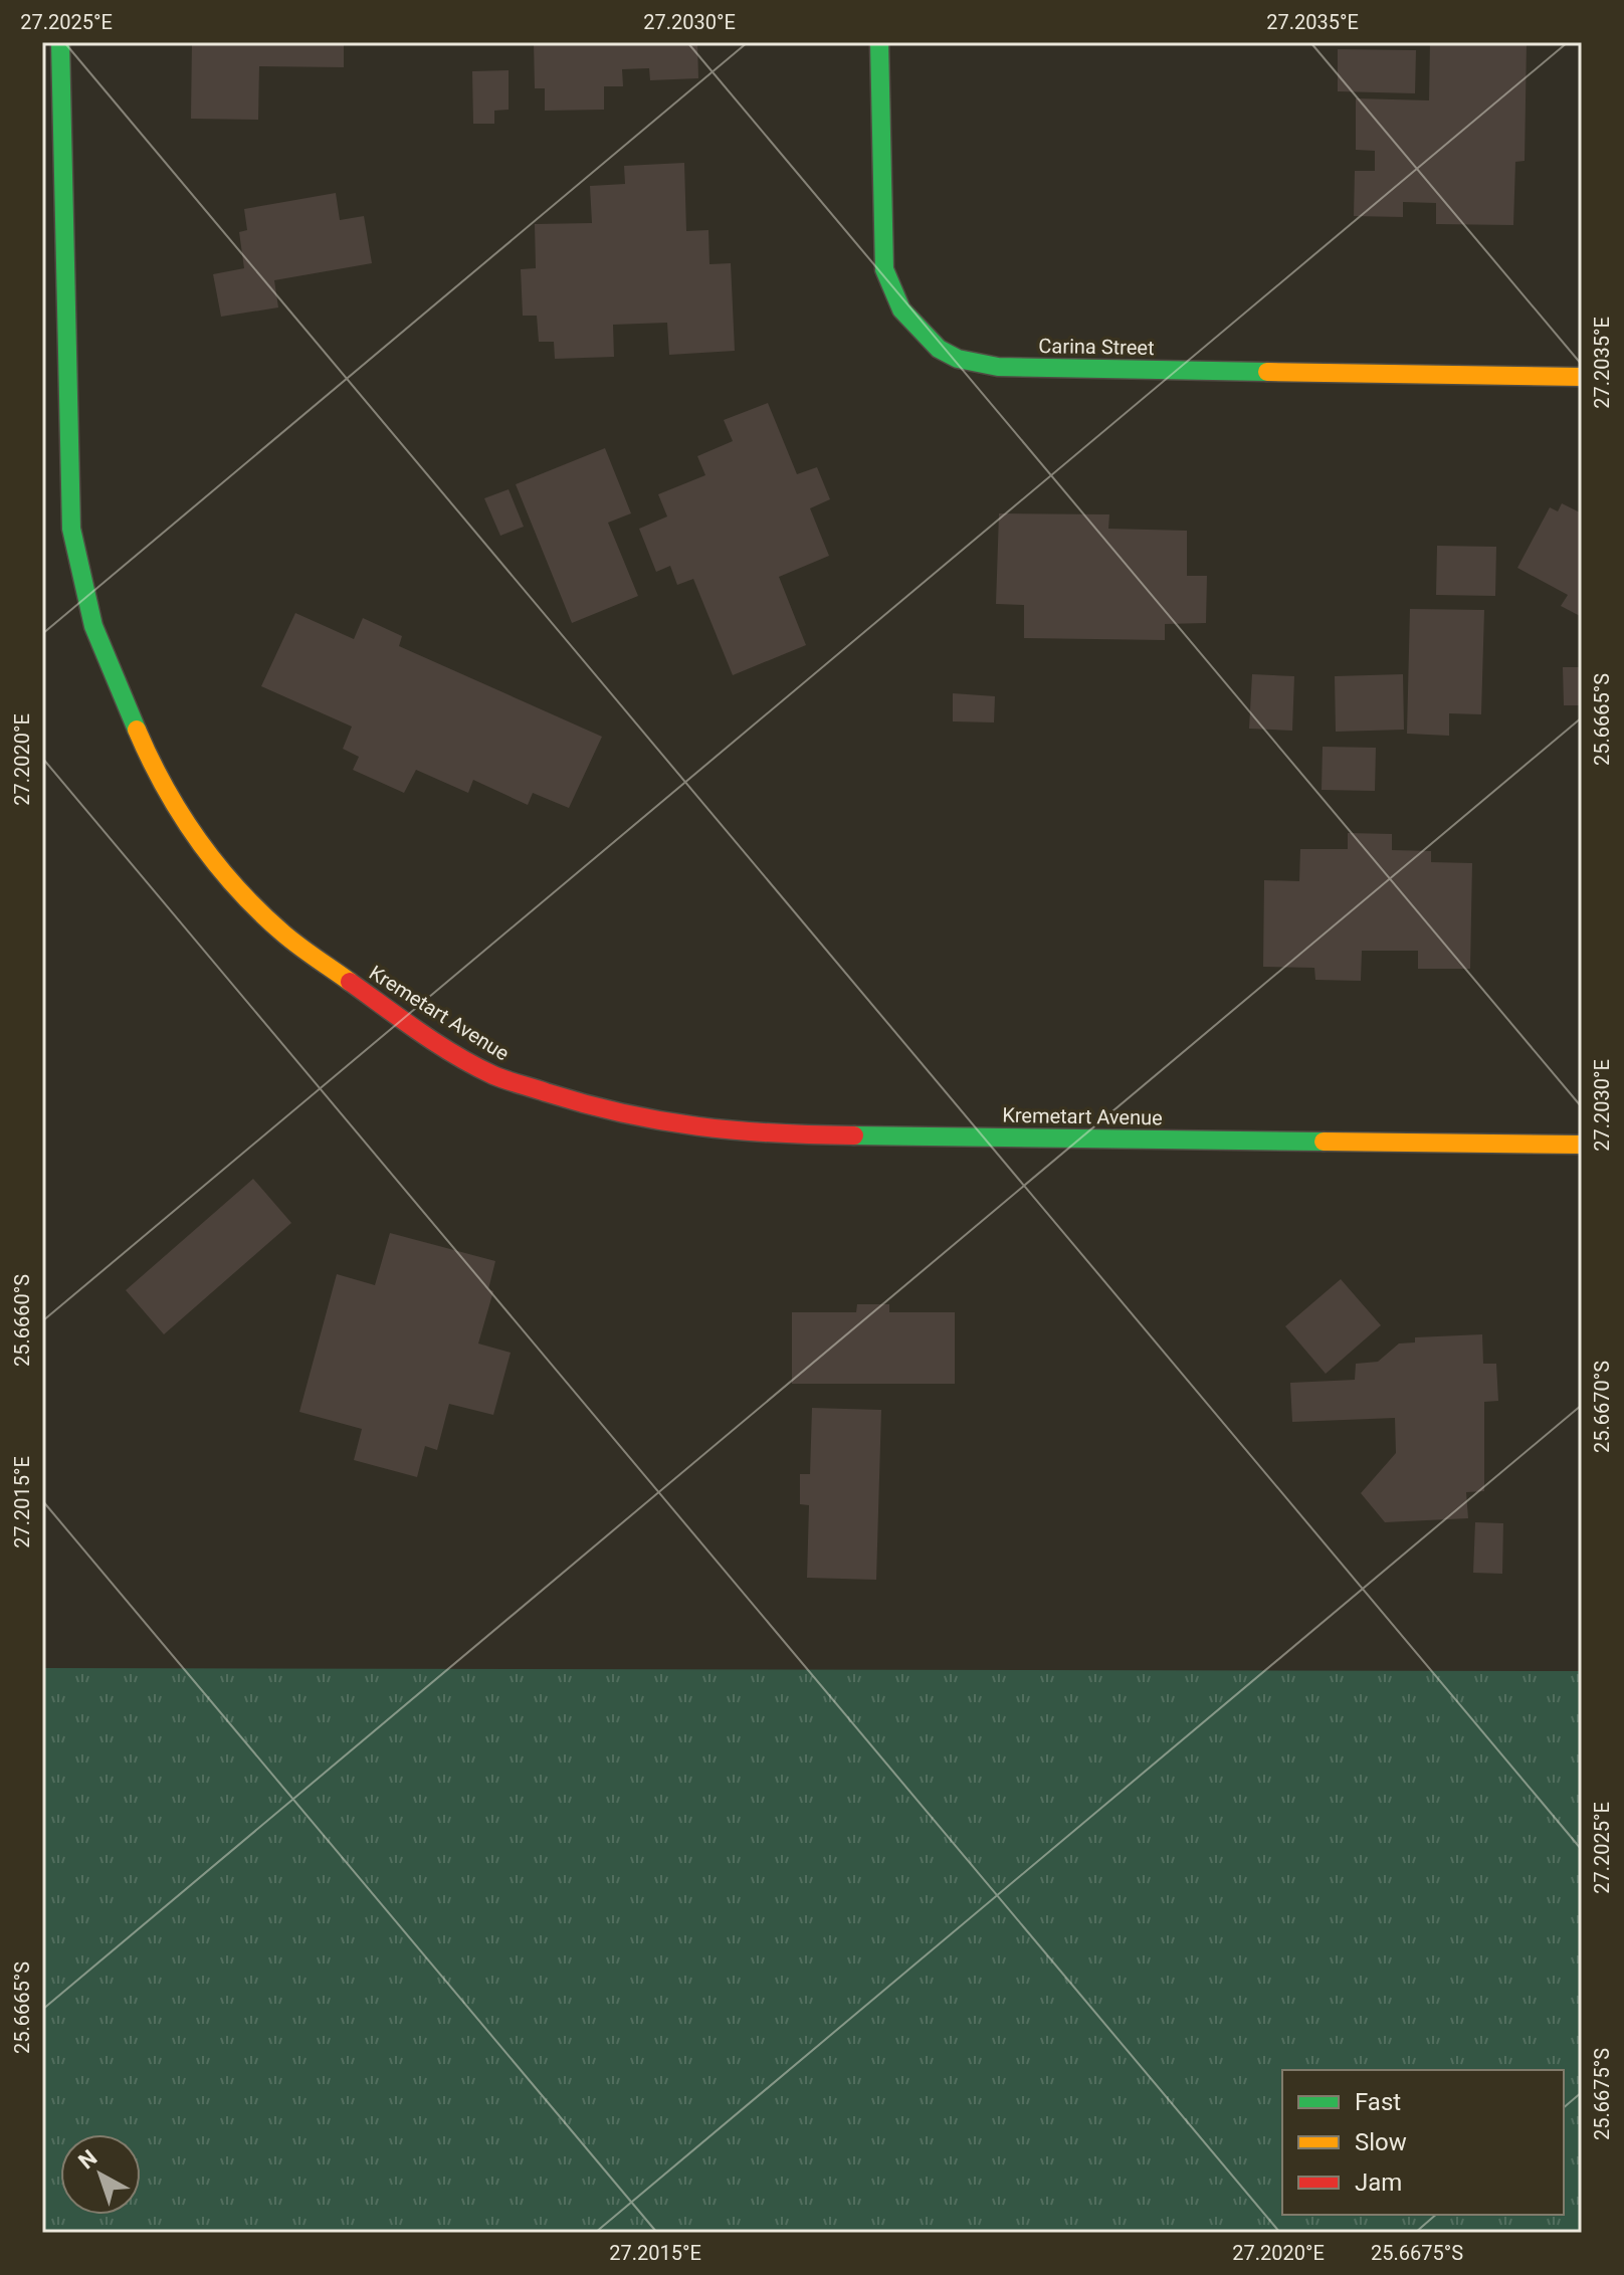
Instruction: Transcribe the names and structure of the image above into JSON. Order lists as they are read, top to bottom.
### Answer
{
  "streets": {
    "street": ["Carina Street", "Kremetart Avenue"]
  },
  "legend": ["Fast", "Slow", "Jam"],
  "north": "top left",
  "coordinates": [
    "27.2025°E",
    "27.2030°E",
    "27.2035°E",
    "25.6665°S",
    "27.2020°E",
    "25.6660°S",
    "25.6670°S",
    "27.2015°E",
    "25.6675°S"
  ]
}
